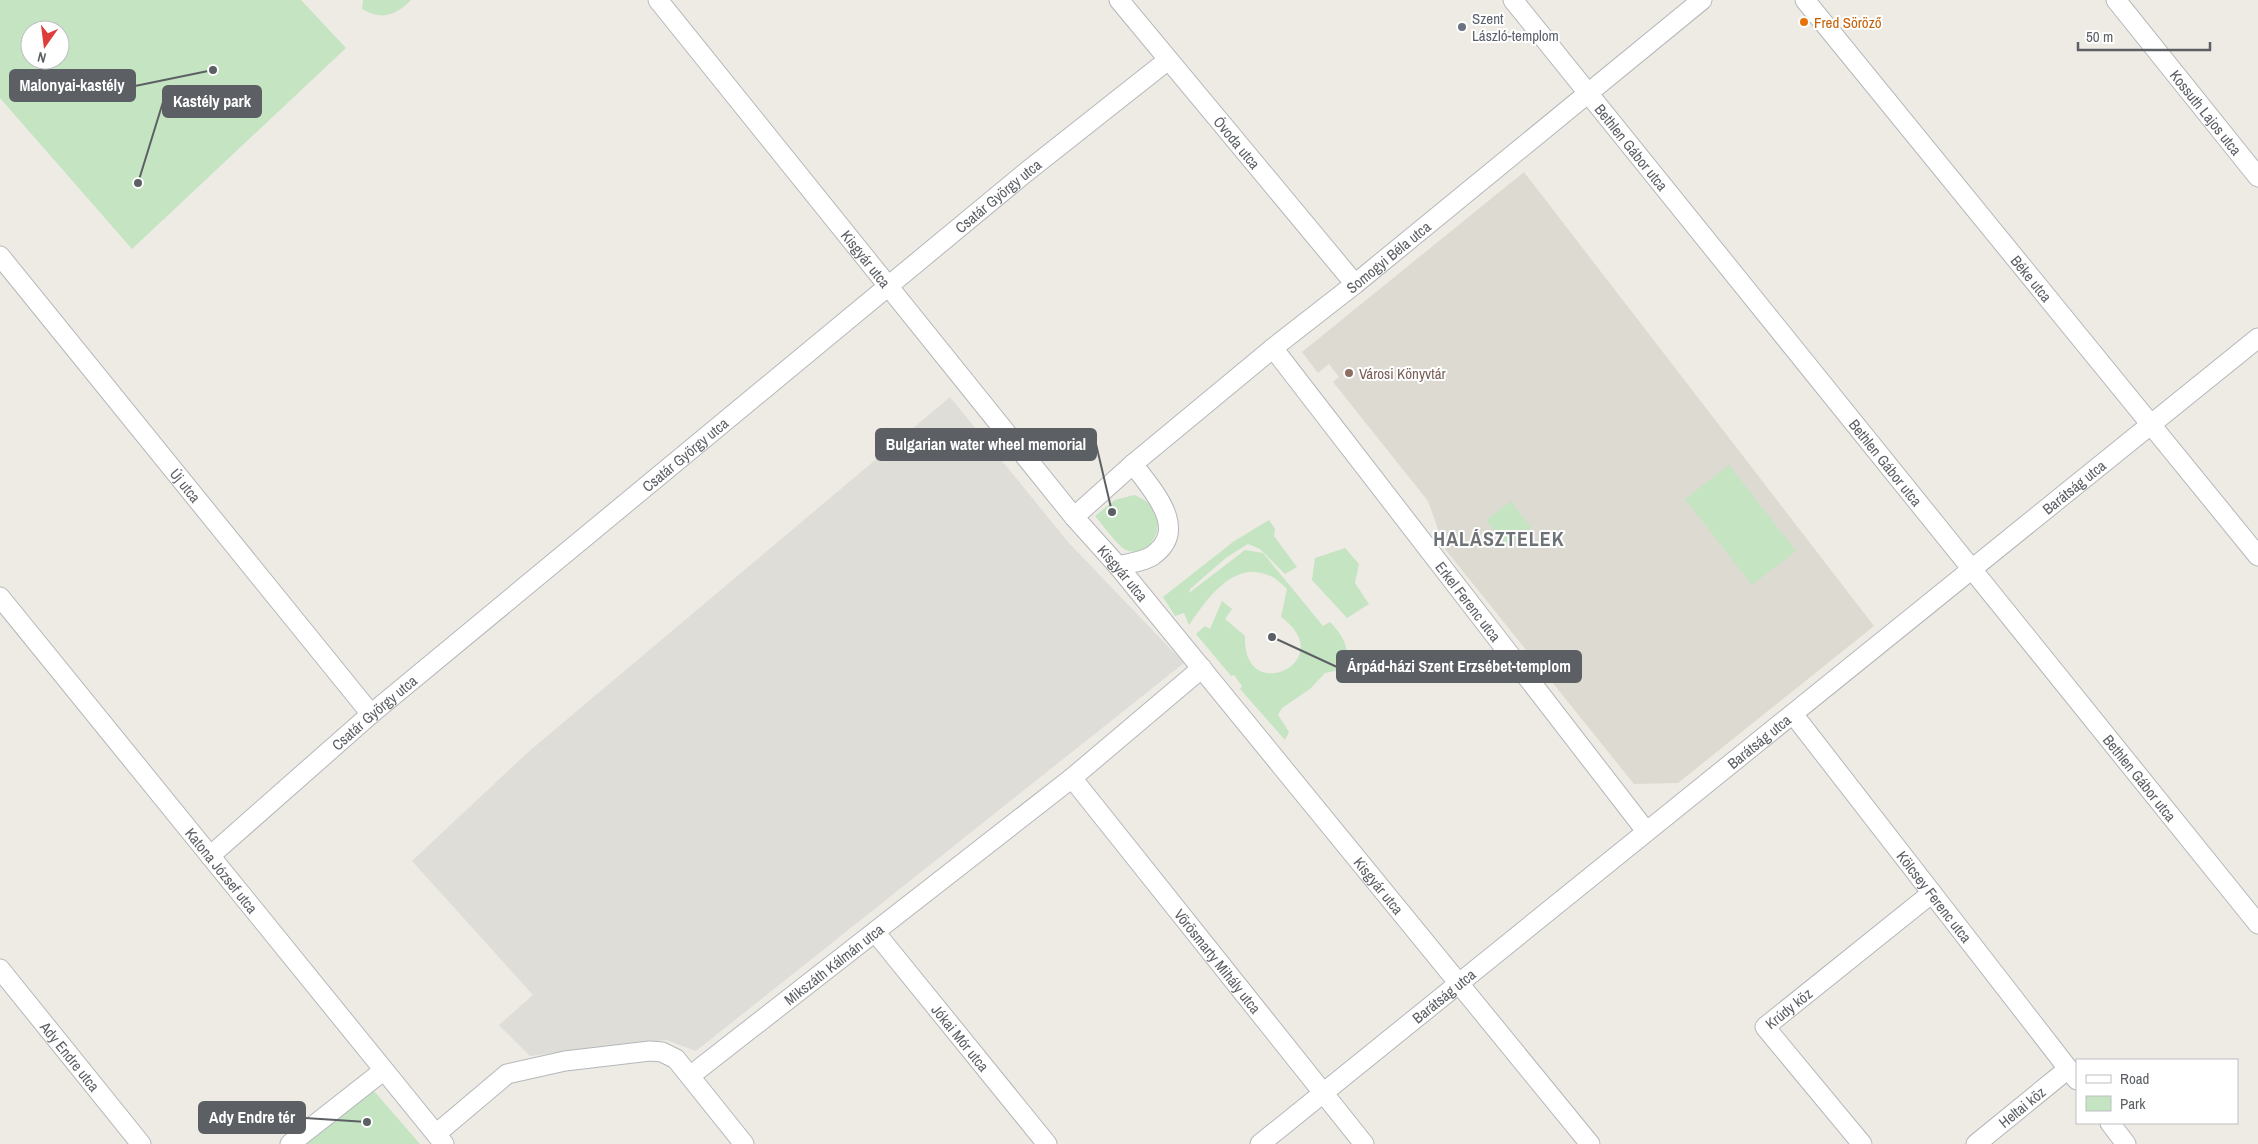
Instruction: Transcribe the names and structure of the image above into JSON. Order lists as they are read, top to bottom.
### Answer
{
  "streets": {
    "street": [
      "Kossuth Lajos utca",
      "Óvoda utca",
      "Bethlen Gábor utca",
      "Csatár György utca",
      "Somogyi Béla utca",
      "Kisgyár utca",
      "Béke utca",
      "Új utca",
      "Barátság utca",
      "Erkel Ferenc utca",
      "Katona József utca",
      "Kölcsey Ferenc utca",
      "Vörösmarty Mihály utca",
      "Mikszáth Kálmán utca",
      "Krúdy köz",
      "Jókai Mór utca",
      "Ady Endre utca",
      "Heltai köz"
    ]
  },
  "crossings": [
    ["Óvoda utca", "Csatár György utca"],
    ["Óvoda utca", "Somogyi Béla utca"],
    ["Bethlen Gábor utca", "Somogyi Béla utca"],
    ["Bethlen Gábor utca", "Barátság utca"],
    ["Csatár György utca", "Kisgyár utca"],
    ["Csatár György utca", "Új utca"],
    ["Csatár György utca", "Katona József utca"],
    ["Somogyi Béla utca", "Kisgyár utca"],
    ["Somogyi Béla utca", "Erkel Ferenc utca"],
    ["Kisgyár utca", "Barátság utca"],
    ["Kisgyár utca", "Mikszáth Kálmán utca"],
    ["Béke utca", "Barátság utca"],
    ["Barátság utca", "Erkel Ferenc utca"],
    ["Barátság utca", "Kölcsey Ferenc utca"],
    ["Barátság utca", "Vörösmarty Mihály utca"],
    ["Kölcsey Ferenc utca", "Krúdy köz"],
    ["Kölcsey Ferenc utca", "Heltai köz"],
    ["Vörösmarty Mihály utca", "Mikszáth Kálmán utca"],
    ["Mikszáth Kálmán utca", "Jókai Mór utca"]
  ],
  "districts": ["HALÁSZTELEK"],
  "places": [
    "Fred Söröző",
    "Szent László-templom",
    "Malonyai-kastély",
    "Kastély park",
    "Városi Könyvtár",
    "Bulgarian water wheel memorial",
    "Árpád-házi Szent Erzsébet-templom",
    "Ady Endre tér"
  ],
  "legend": ["Road", "Park"],
  "scale_bar": "50 m",
  "north": "bottom"
}
